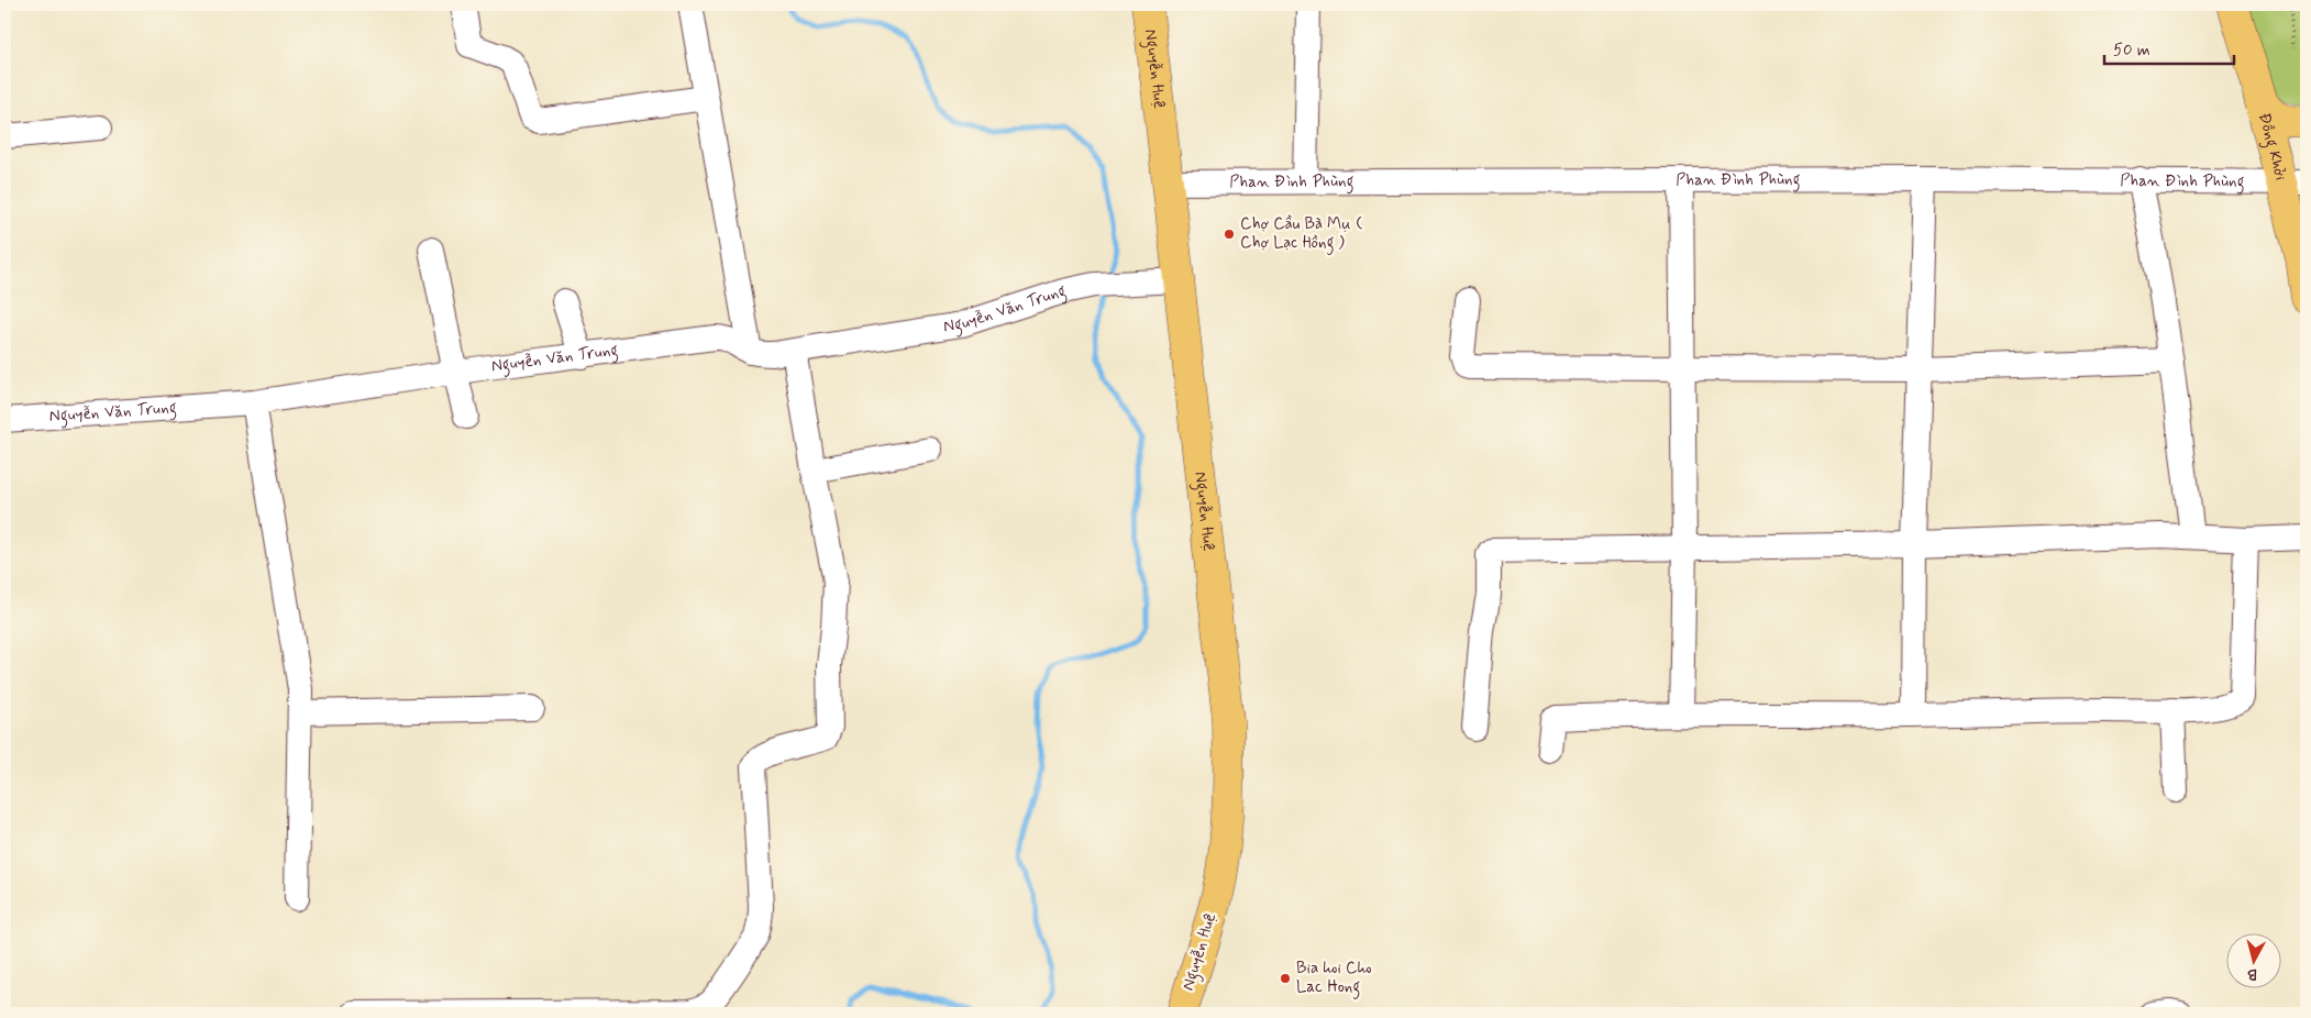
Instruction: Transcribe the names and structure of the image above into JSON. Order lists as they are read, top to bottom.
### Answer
{
  "streets": {
    "main road": ["Nguyễn Huệ", "Đồng Khởi"],
    "street": ["Phan Đình Phùng", "Nguyễn Văn Trung"]
  },
  "crossings": [
    ["Nguyễn Huệ", "Phan Đình Phùng"],
    ["Nguyễn Huệ", "Nguyễn Văn Trung"],
    ["Đồng Khởi", "Phan Đình Phùng"]
  ],
  "places": ["Chợ Cầu Bà Mụ ( Chợ Lạc Hồng )", "Bia hoi Cho Lac Hong"],
  "scale_bar": "50 m",
  "north": "bottom"
}
